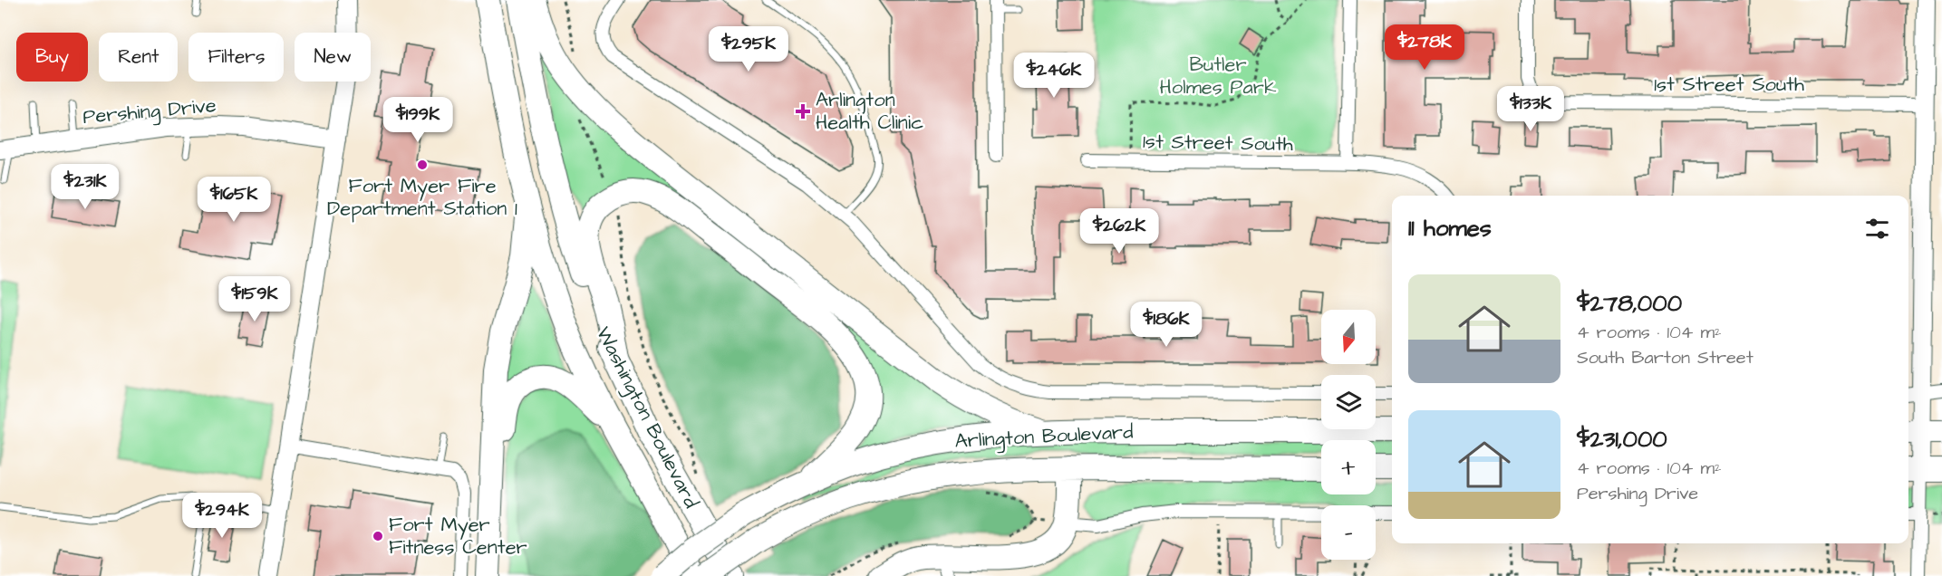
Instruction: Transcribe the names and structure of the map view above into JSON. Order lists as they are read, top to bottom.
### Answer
{
  "streets": {
    "highway": ["Washington Boulevard", "Arlington Boulevard"],
    "street": ["1st Street South", "Pershing Drive"]
  },
  "parks": ["Butler Holmes Park"],
  "places": {
    "health": ["Arlington Health Clinic"],
    "other": ["Fort Myer Fire Department Station 1", "Fort Myer Fitness Center"]
  },
  "north": "bottom",
  "page": {
    "price": [
      "$278K",
      "$295K",
      "$246K",
      "$133K",
      "$199K",
      "$231K",
      "$165K",
      "$262K",
      "$159K",
      "$186K",
      "$294K"
    ],
    "chip": [
      "Buy",
      "Rent",
      "Filters",
      "New"
    ],
    "heading": "11 homes",
    "list": [
      {
        "name": "$278,000",
        "note": "4 rooms · 104 m² · South Barton Street"
      },
      {
        "name": "$231,000",
        "note": "4 rooms · 104 m² · Pershing Drive"
      }
    ],
    "map_buttons": ["+", "−"]
  }
}
